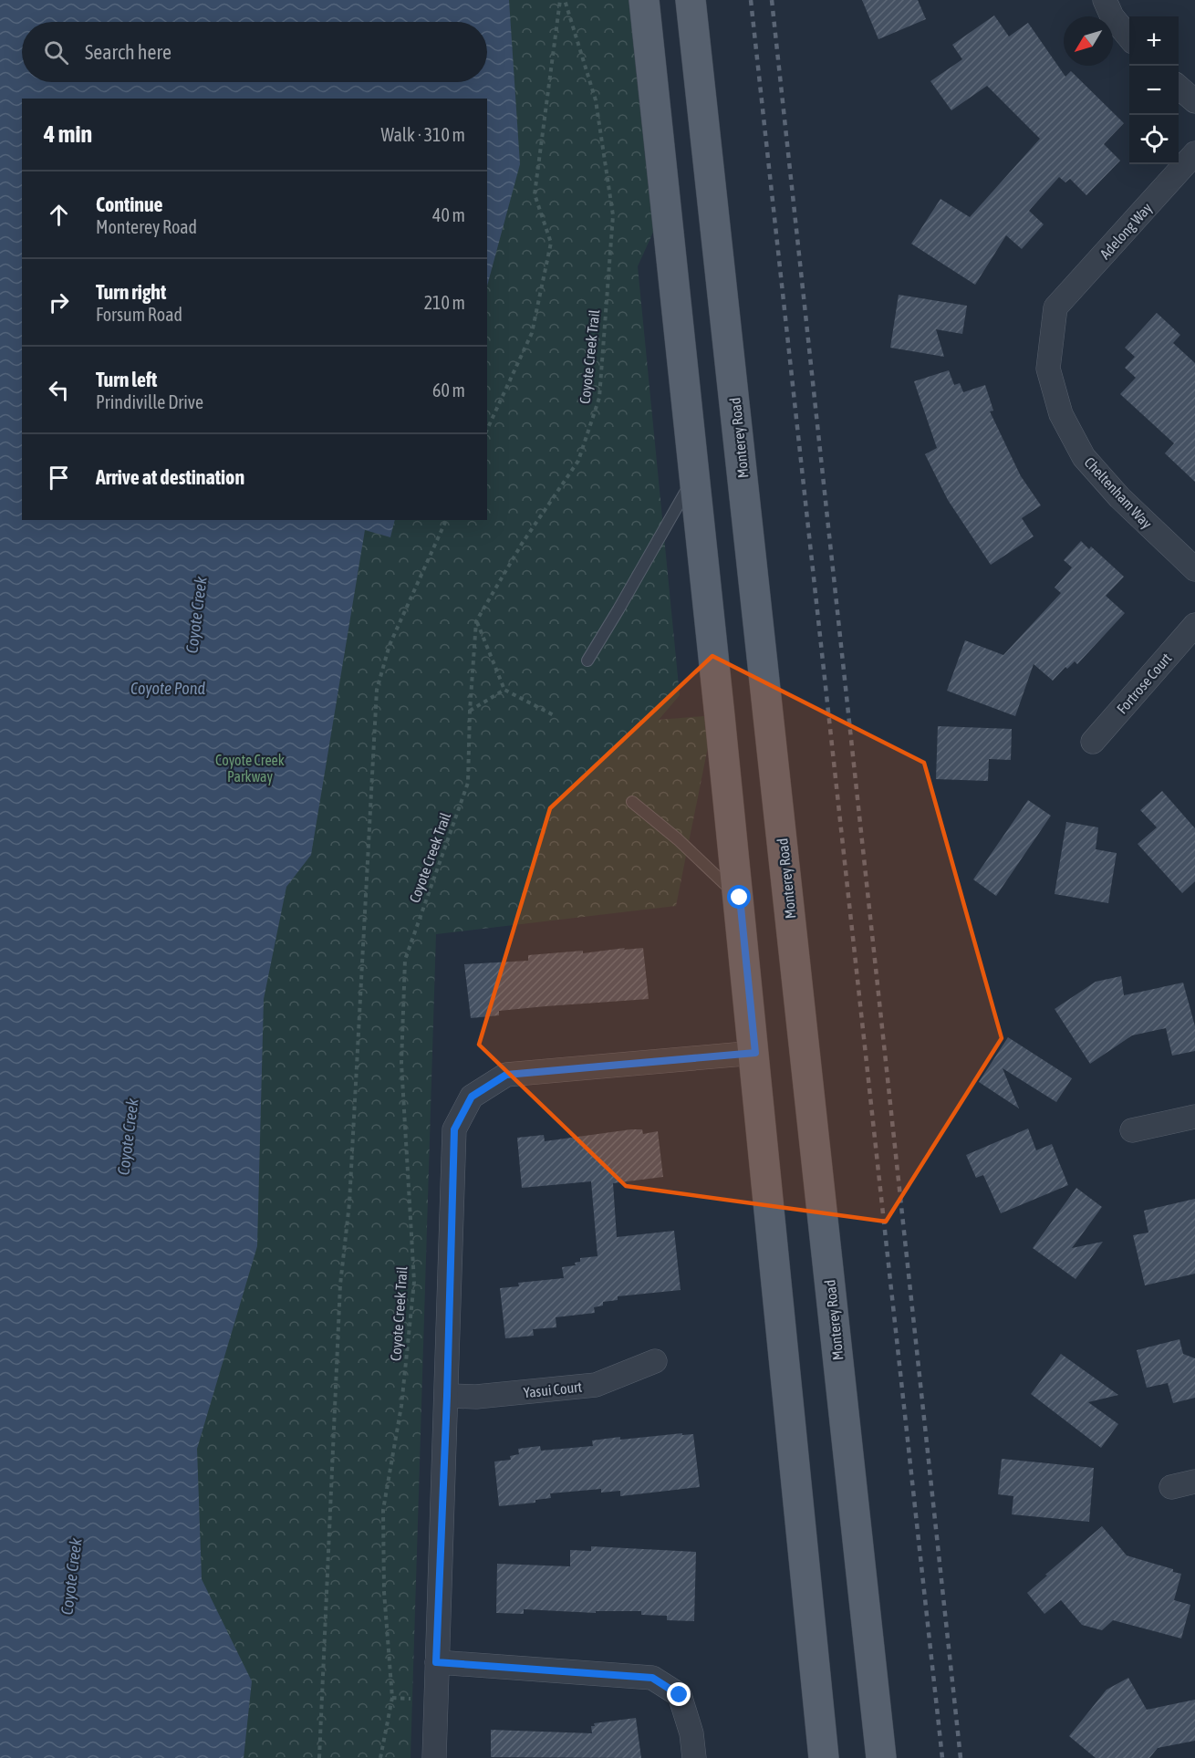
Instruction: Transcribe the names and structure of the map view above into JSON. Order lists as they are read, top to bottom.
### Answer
{
  "streets": {
    "main road": ["Monterey Road"],
    "street": [
      "Adelong Way",
      "Cheltenham Way",
      "Fortrose Court",
      "Yasui Court"
    ],
    "path": ["Coyote Creek Trail"]
  },
  "crossings": [
    ["Adelong Way", "Cheltenham Way"]
  ],
  "water": ["Coyote Creek", "Coyote Pond"],
  "parks": ["Coyote Creek Parkway"],
  "north": "bottom left",
  "page": {
    "map_buttons": ["+", "−"],
    "search": "Search here",
    "heading": ["4 min", "Walk · 310 m"],
    "list": [
      ["Continue", "Monterey Road", "40 m"],
      ["Turn right", "Forsum Road", "210 m"],
      ["Turn left", "Prindiville Drive", "60 m"],
      "Arrive at destination"
    ]
  }
}
